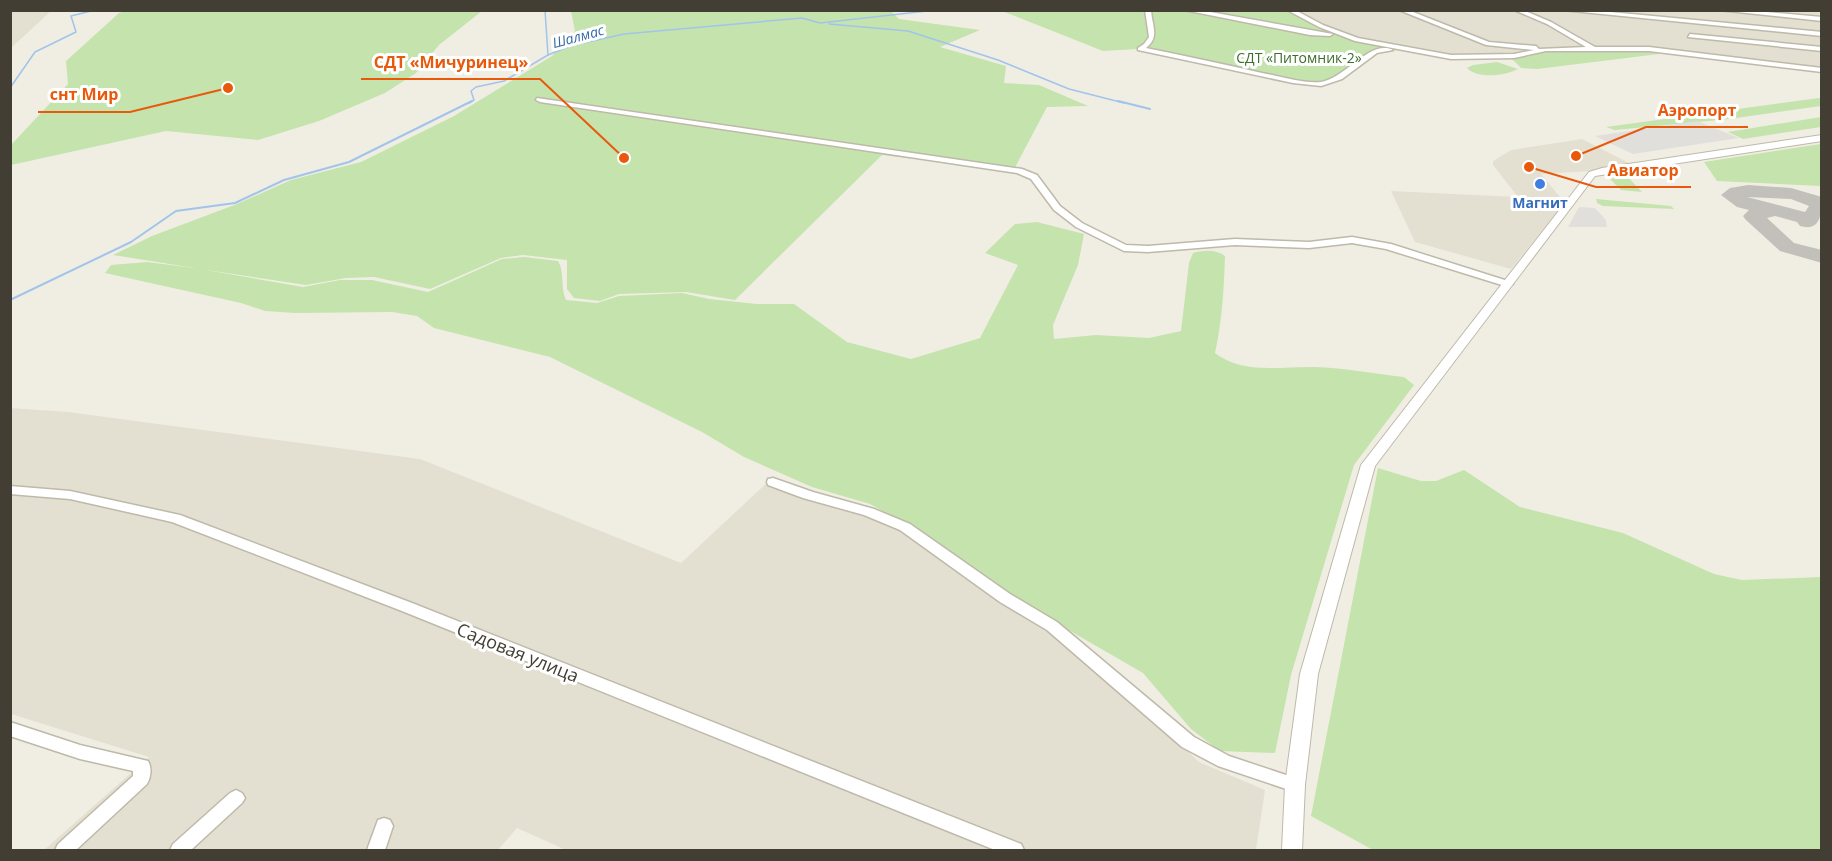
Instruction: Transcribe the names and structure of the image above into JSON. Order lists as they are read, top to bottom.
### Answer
{
  "streets": {
    "street": ["Садовая улица"]
  },
  "water": ["Шалмас"],
  "parks": ["СДТ «Питомник-2»"],
  "places": [
    "снт Мир",
    "Аэропорт",
    "СДТ «Мичуринец»",
    "Авиатор",
    "Магнит"
  ]
}
